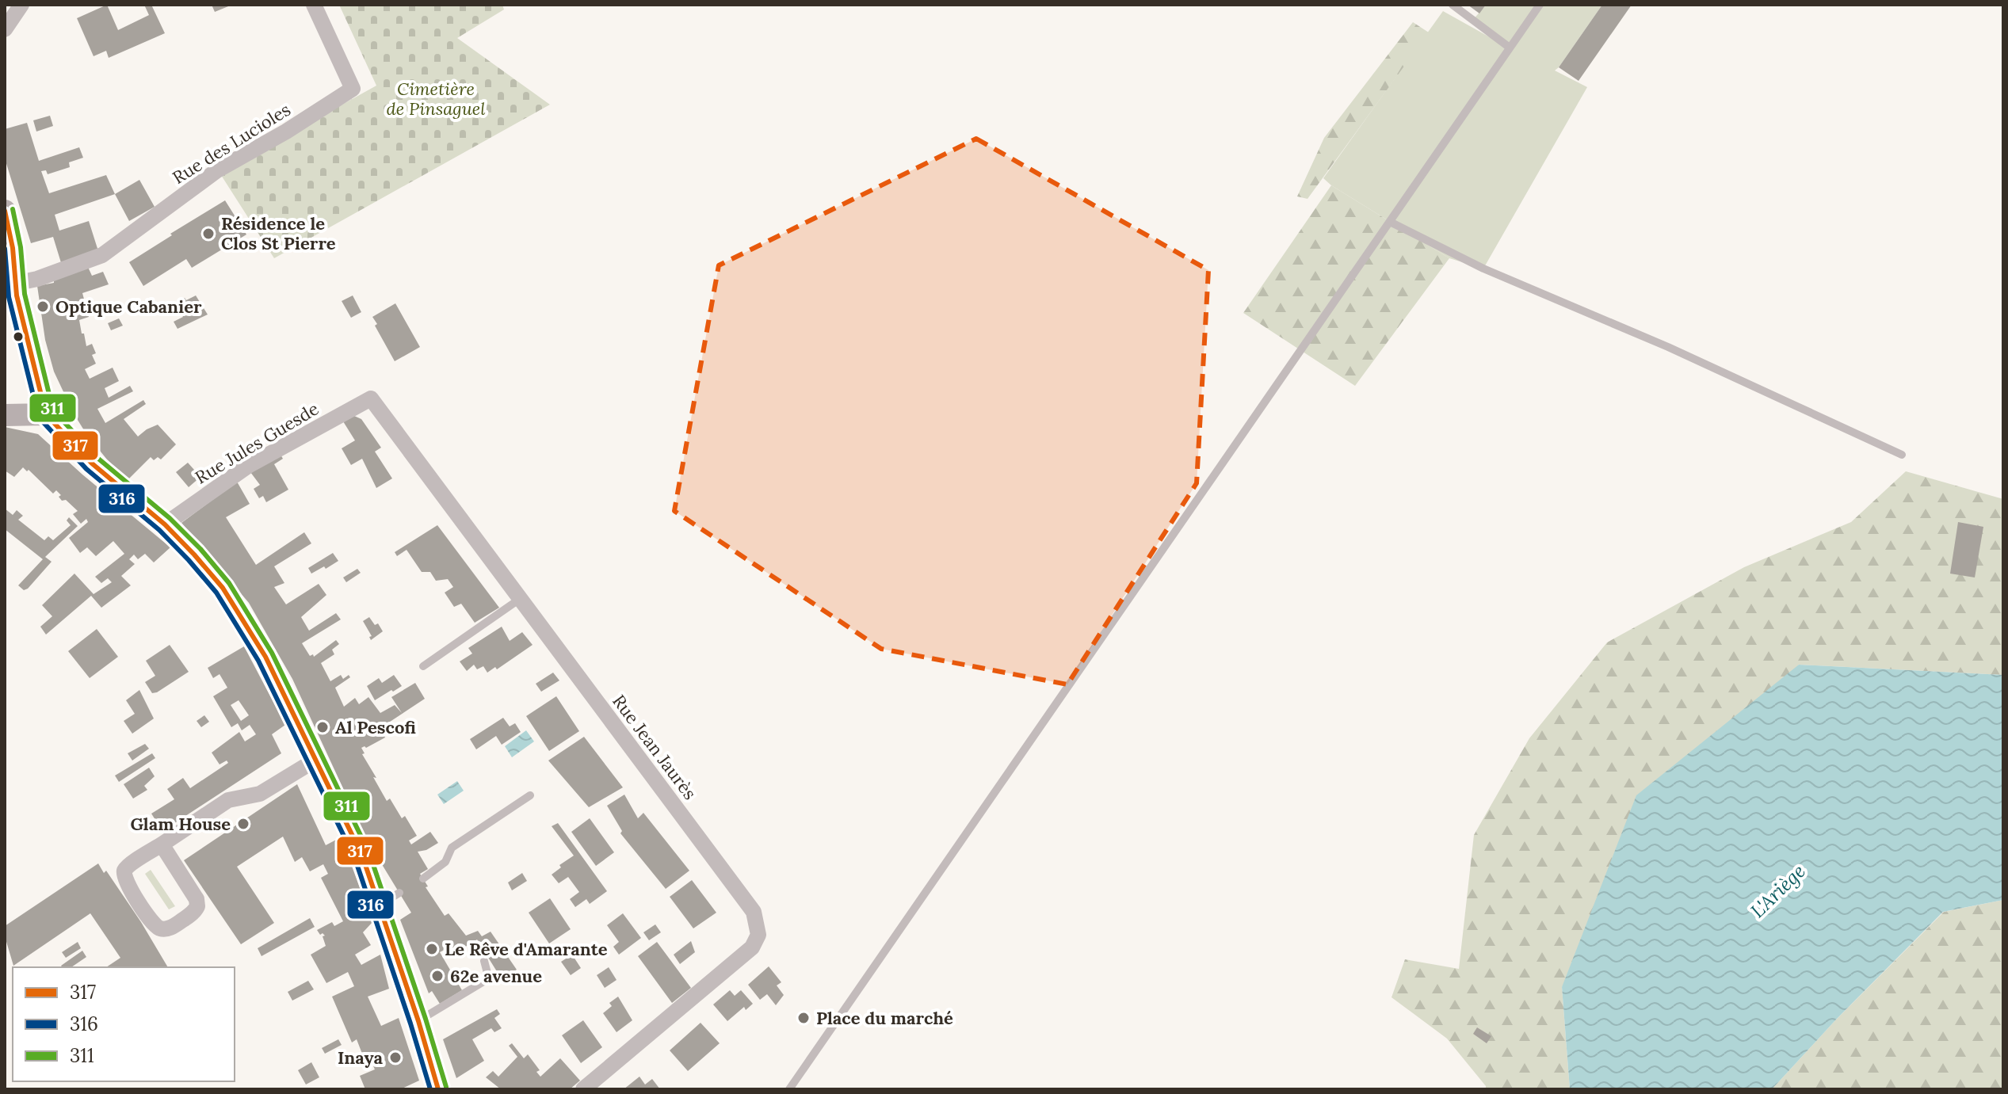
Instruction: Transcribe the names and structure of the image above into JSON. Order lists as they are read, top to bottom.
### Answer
{
  "streets": {
    "street": ["Rue des Lucioles", "Rue Jules Guesde", "Rue Jean Jaurès"]
  },
  "crossings": [
    ["Rue Jules Guesde", "Rue Jean Jaurès"]
  ],
  "water": ["L'Ariège"],
  "parks": ["Cimetière de Pinsaguel"],
  "places": [
    "Résidence le Clos St Pierre",
    "Optique Cabanier",
    "Al Pescofi",
    "Glam House",
    "Le Rêve d'Amarante",
    "62e avenue",
    "Place du marché",
    "Inaya"
  ],
  "lines": ["transit line 311", "transit line 317", "transit line 316"],
  "legend": ["317", "316", "311"]
}
